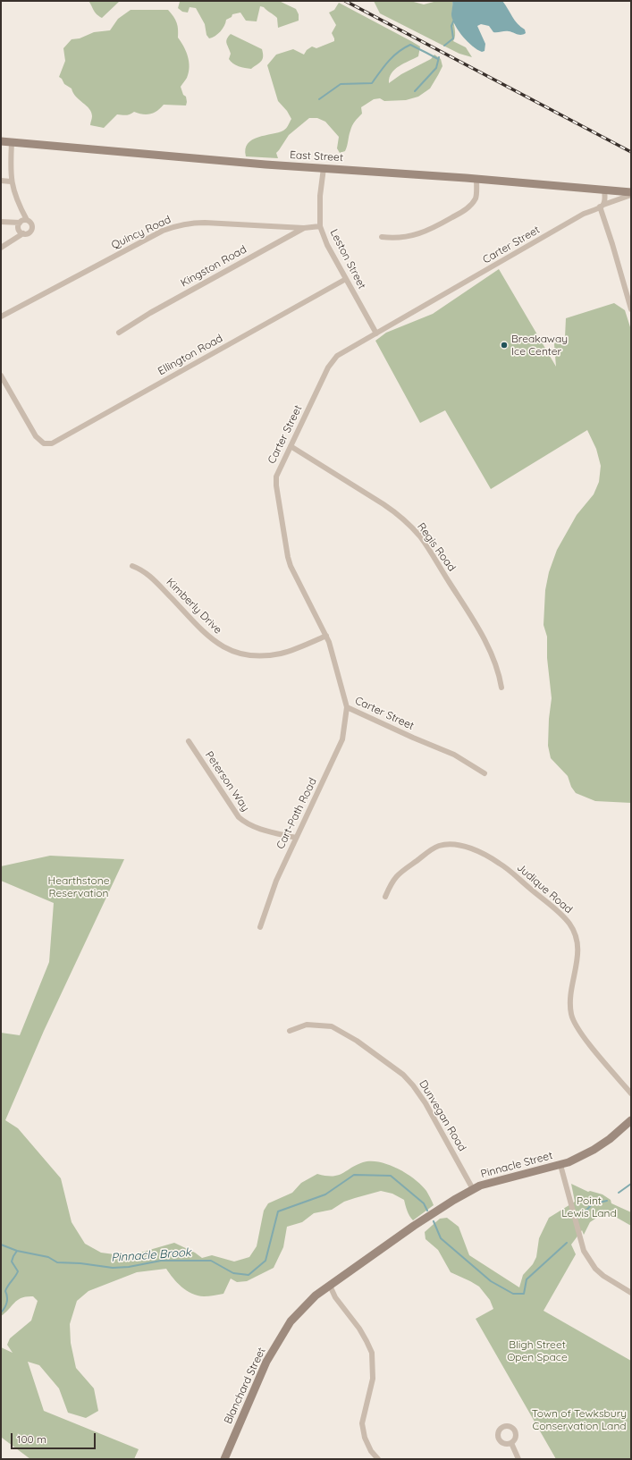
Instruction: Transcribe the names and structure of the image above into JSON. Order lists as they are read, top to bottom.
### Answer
{
  "streets": {
    "main road": ["East Street", "Pinnacle Street", "Blanchard Street"],
    "street": [
      "Quincy Road",
      "Carter Street",
      "Leston Street",
      "Kingston Road",
      "Ellington Road",
      "Regis Road",
      "Kimberly Drive",
      "Peterson Way",
      "Cart-Path Road",
      "Judique Road",
      "Dunvegan Road"
    ]
  },
  "crossings": [
    ["East Street", "Leston Street"],
    ["Quincy Road", "Kingston Road"],
    ["Carter Street", "Leston Street"],
    ["Carter Street", "Regis Road"],
    ["Carter Street", "Kimberly Drive"],
    ["Carter Street", "Cart-Path Road"],
    ["Leston Street", "Kingston Road"],
    ["Leston Street", "Ellington Road"],
    ["Peterson Way", "Cart-Path Road"],
    ["Dunvegan Road", "Pinnacle Street"],
    ["Pinnacle Street", "Blanchard Street"]
  ],
  "water": ["Pinnacle Brook"],
  "parks": [
    "Hearthstone Reservation",
    "Point Lewis Land",
    "Bligh Street Open Space",
    "Town of Tewksbury Conservation Land"
  ],
  "places": ["Breakaway Ice Center"],
  "scale_bar": "100 m"
}
